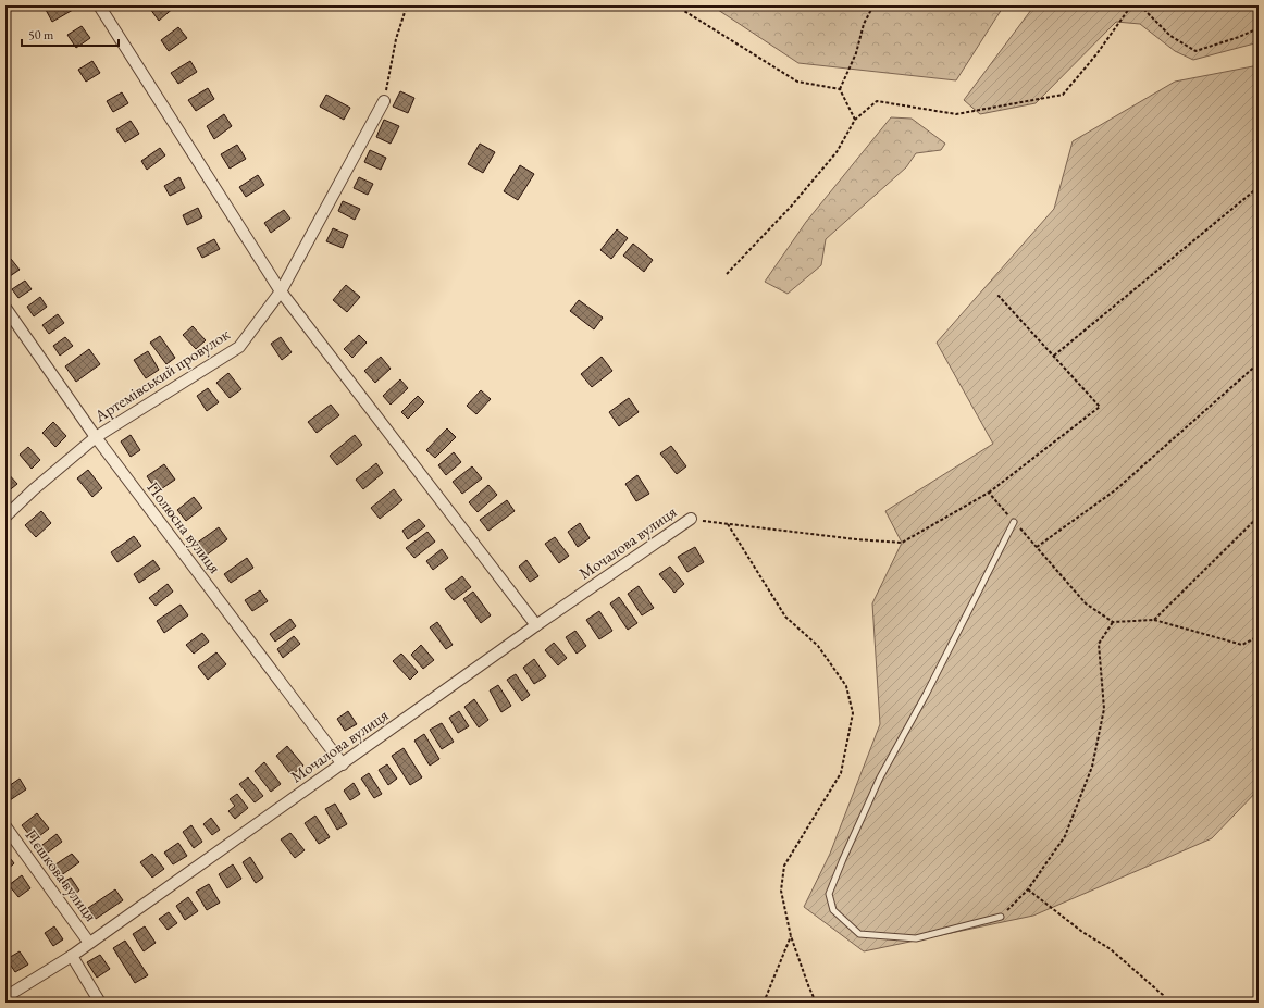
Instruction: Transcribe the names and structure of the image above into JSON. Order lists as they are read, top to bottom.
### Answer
{
  "streets": {
    "street": [
      "Артемівський провулок",
      "Полюсна вулиця",
      "Мочалова вулиця",
      "Пєшкова вулиця"
    ]
  },
  "crossings": [
    ["Артемівський провулок", "Полюсна вулиця"],
    ["Полюсна вулиця", "Мочалова вулиця"],
    ["Мочалова вулиця", "Пєшкова вулиця"]
  ],
  "scale_bar": "50 m"
}
